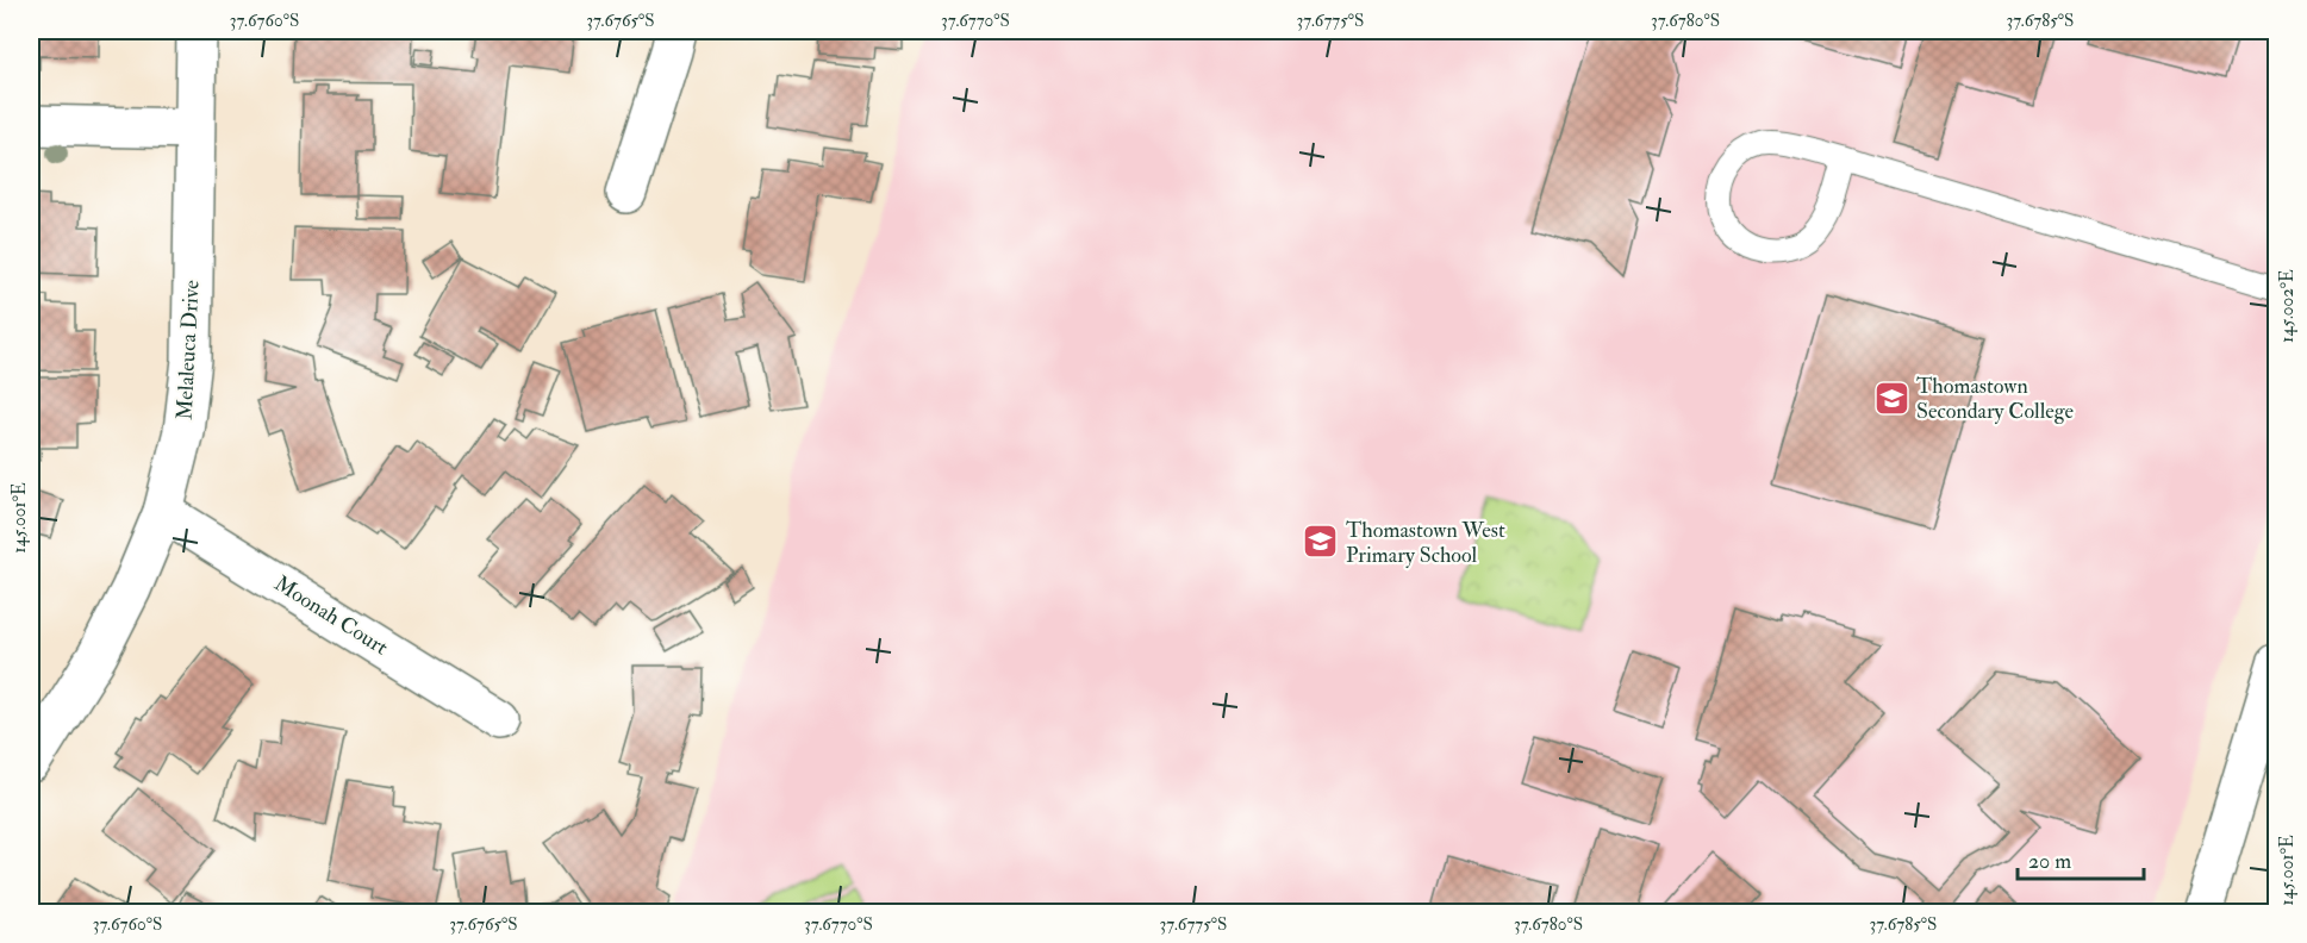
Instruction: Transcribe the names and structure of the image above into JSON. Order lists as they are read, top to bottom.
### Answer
{
  "streets": {
    "street": ["Melaleuca Drive", "Moonah Court"]
  },
  "crossings": [
    ["Melaleuca Drive", "Moonah Court"]
  ],
  "places": {
    "school or university": ["Thomastown Secondary College", "Thomastown West Primary School"]
  },
  "scale_bar": "20 m",
  "coordinates": [
    "37.6760°S",
    "37.6765°S",
    "37.6770°S",
    "37.6775°S",
    "37.6780°S",
    "37.6785°S",
    "145.002°E",
    "145.001°E"
  ]
}
